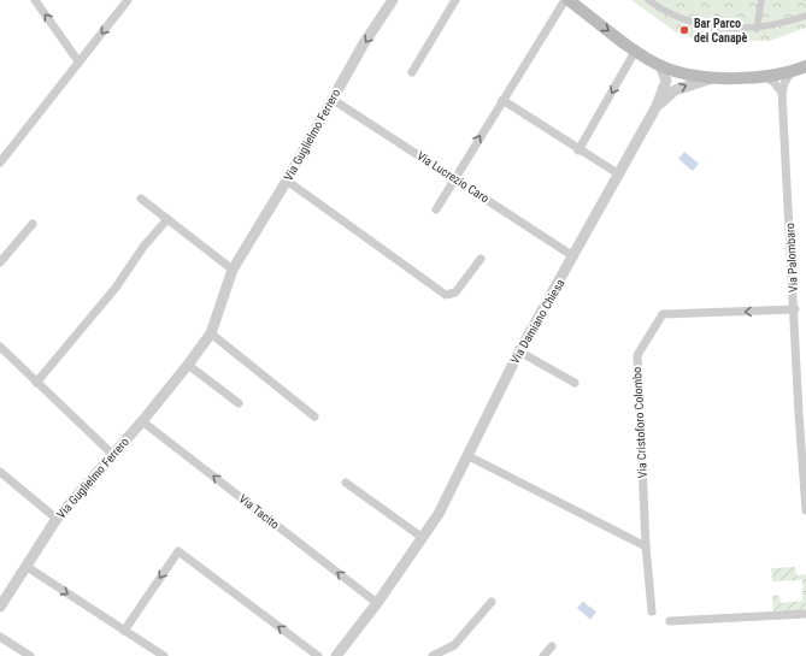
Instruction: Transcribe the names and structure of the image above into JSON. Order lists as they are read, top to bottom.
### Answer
{
  "streets": {
    "street": [
      "Via Guglielmo Ferrero",
      "Via Lucrezio Caro",
      "Via Palombaro",
      "Via Damiano Chiesa",
      "Via Cristoforo Colombo",
      "Via Tacito"
    ]
  },
  "crossings": [
    ["Via Guglielmo Ferrero", "Via Lucrezio Caro"],
    ["Via Guglielmo Ferrero", "Via Tacito"],
    ["Via Lucrezio Caro", "Via Damiano Chiesa"],
    ["Via Palombaro", "Via Cristoforo Colombo"],
    ["Via Damiano Chiesa", "Via Tacito"]
  ],
  "one_way": ["Via Tacito"],
  "places": ["Bar Parco dei Canapè"]
}
